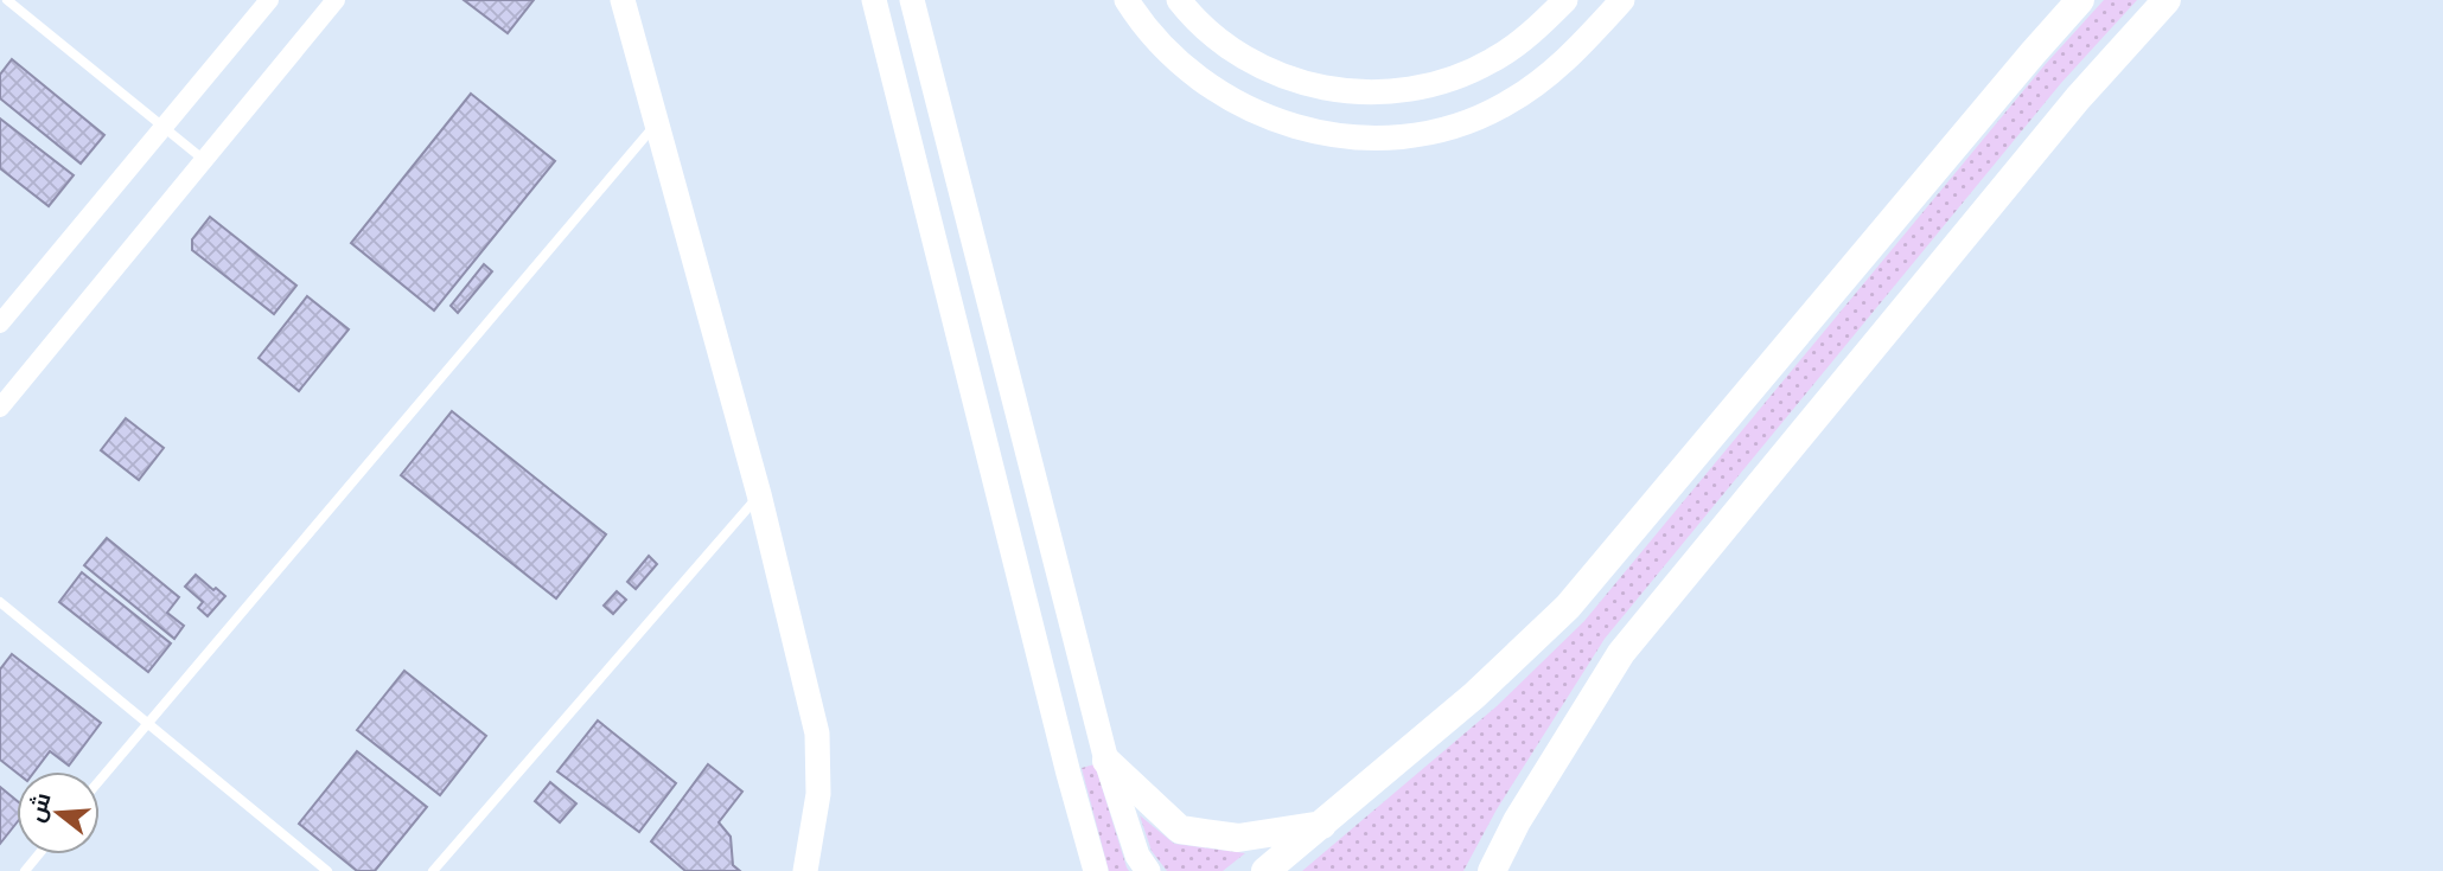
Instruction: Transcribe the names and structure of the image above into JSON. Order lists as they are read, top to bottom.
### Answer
{
  "north": "left"
}
